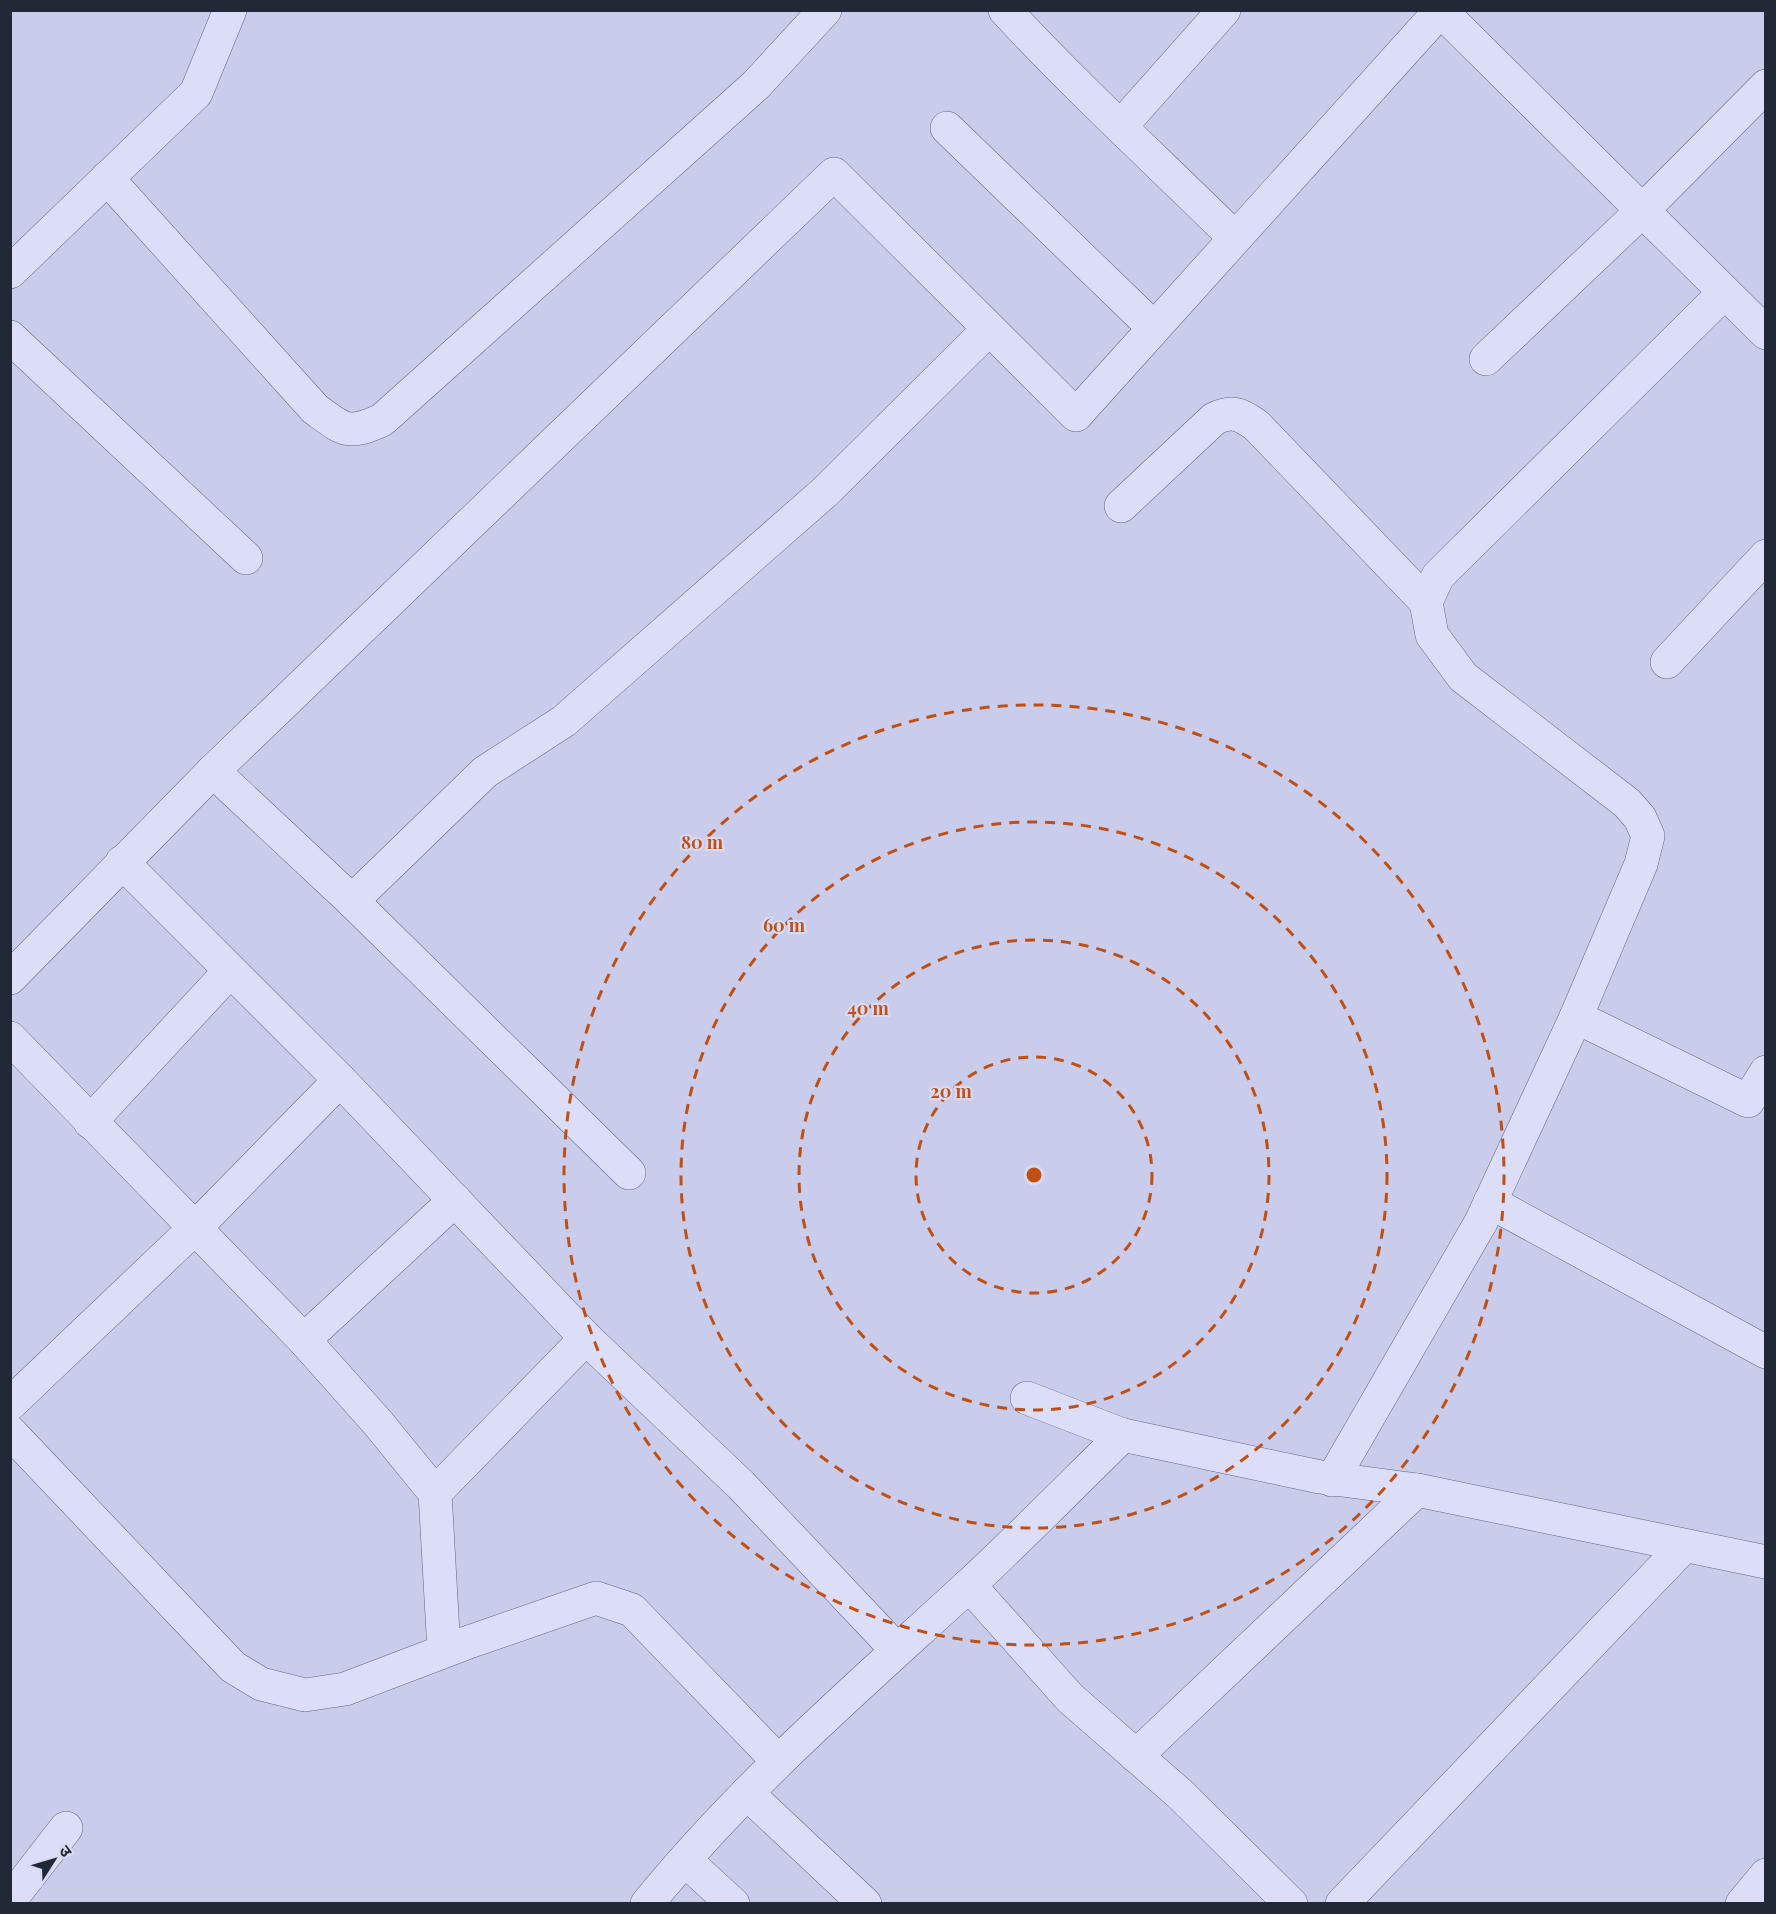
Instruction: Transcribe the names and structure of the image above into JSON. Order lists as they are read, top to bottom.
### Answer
{
  "north": "top right",
  "rings": [
    "80 m",
    "60 m",
    "40 m",
    "20 m"
  ]
}
